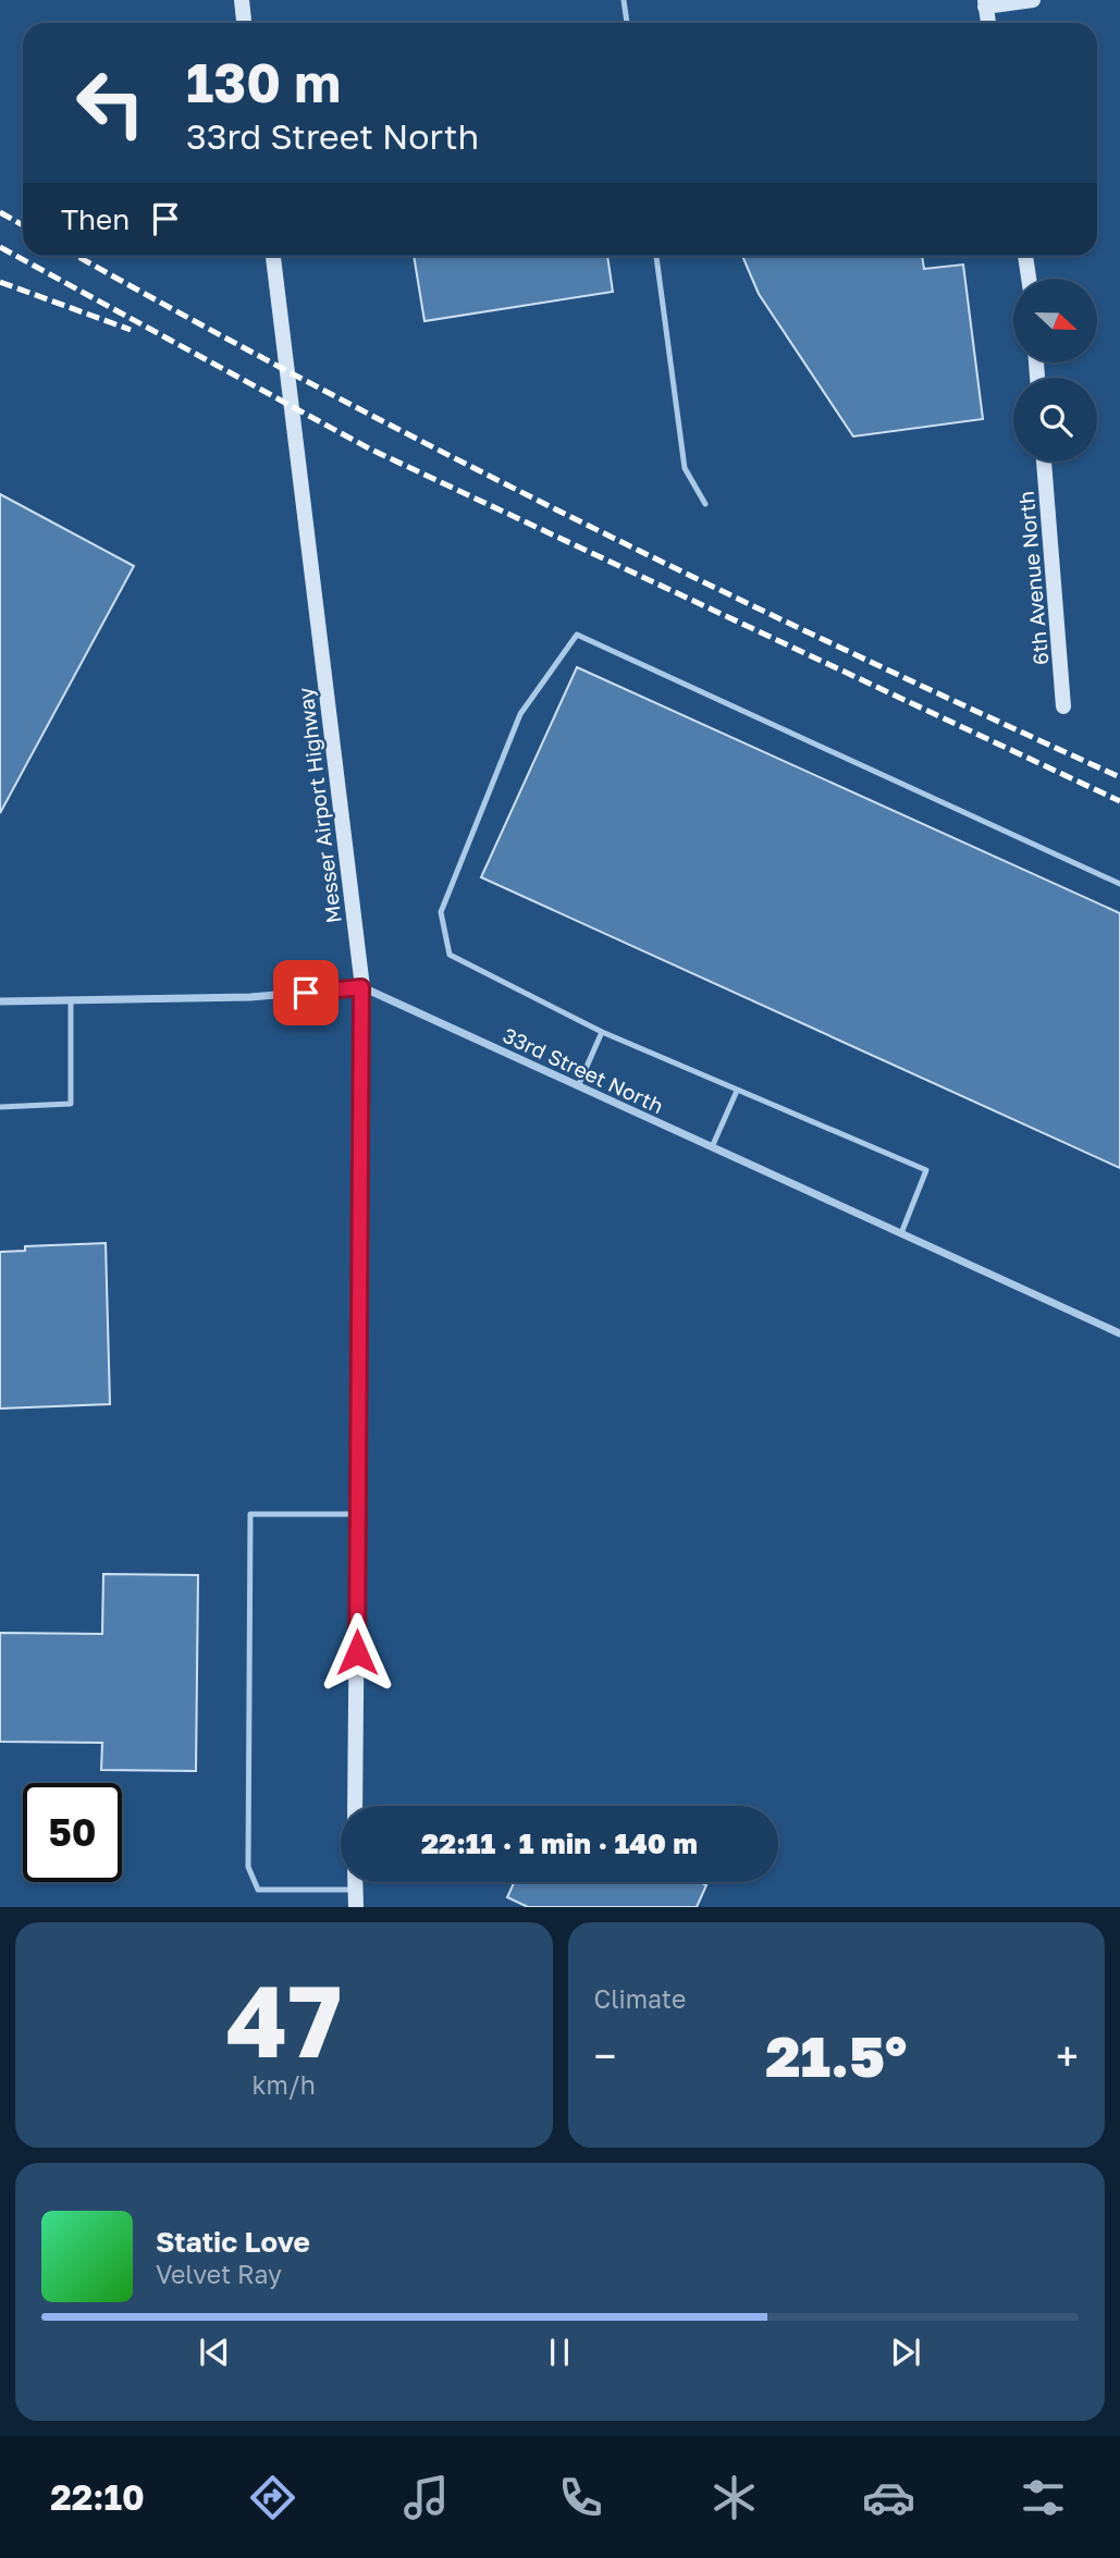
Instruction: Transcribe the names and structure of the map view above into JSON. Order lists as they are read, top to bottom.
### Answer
{
  "streets": {
    "main road": ["6th Avenue North", "Messer Airport Highway"],
    "street": ["33rd Street North"]
  },
  "crossings": [
    ["Messer Airport Highway", "33rd Street North"]
  ],
  "north": "right",
  "page": {
    "turn": ["130 m", "33rd Street North"],
    "then": "Then",
    "limit": "50",
    "trip": "22:11 · 1 min · 140 m",
    "tile": [
      ["47", "km/h"],
      "Climate"
    ],
    "heat": ["−", "21.5°", "+"],
    "song": ["Static Love", "Velvet Ray"],
    "tabs": "22:10"
  }
}
